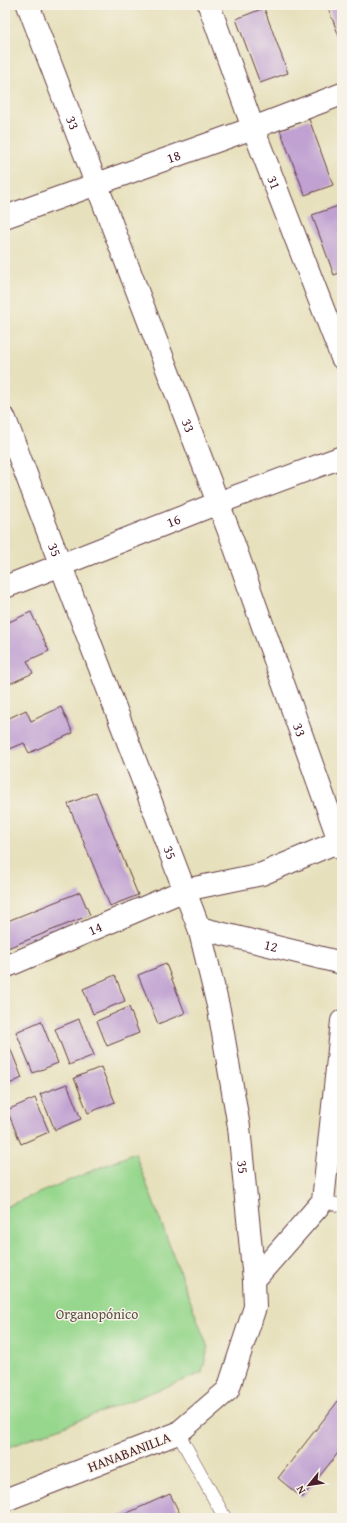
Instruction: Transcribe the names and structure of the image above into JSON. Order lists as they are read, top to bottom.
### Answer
{
  "streets": {
    "street": [
      "33",
      "18",
      "31",
      "16",
      "35",
      "14",
      "12",
      "HANABANILLA"
    ]
  },
  "crossings": [
    ["33", "18"],
    ["33", "16"],
    ["33", "14"],
    ["18", "31"],
    ["16", "35"],
    ["35", "14"],
    ["35", "12"],
    ["35", "HANABANILLA"]
  ],
  "parks": ["Organopónico"],
  "north": "bottom left"
}
